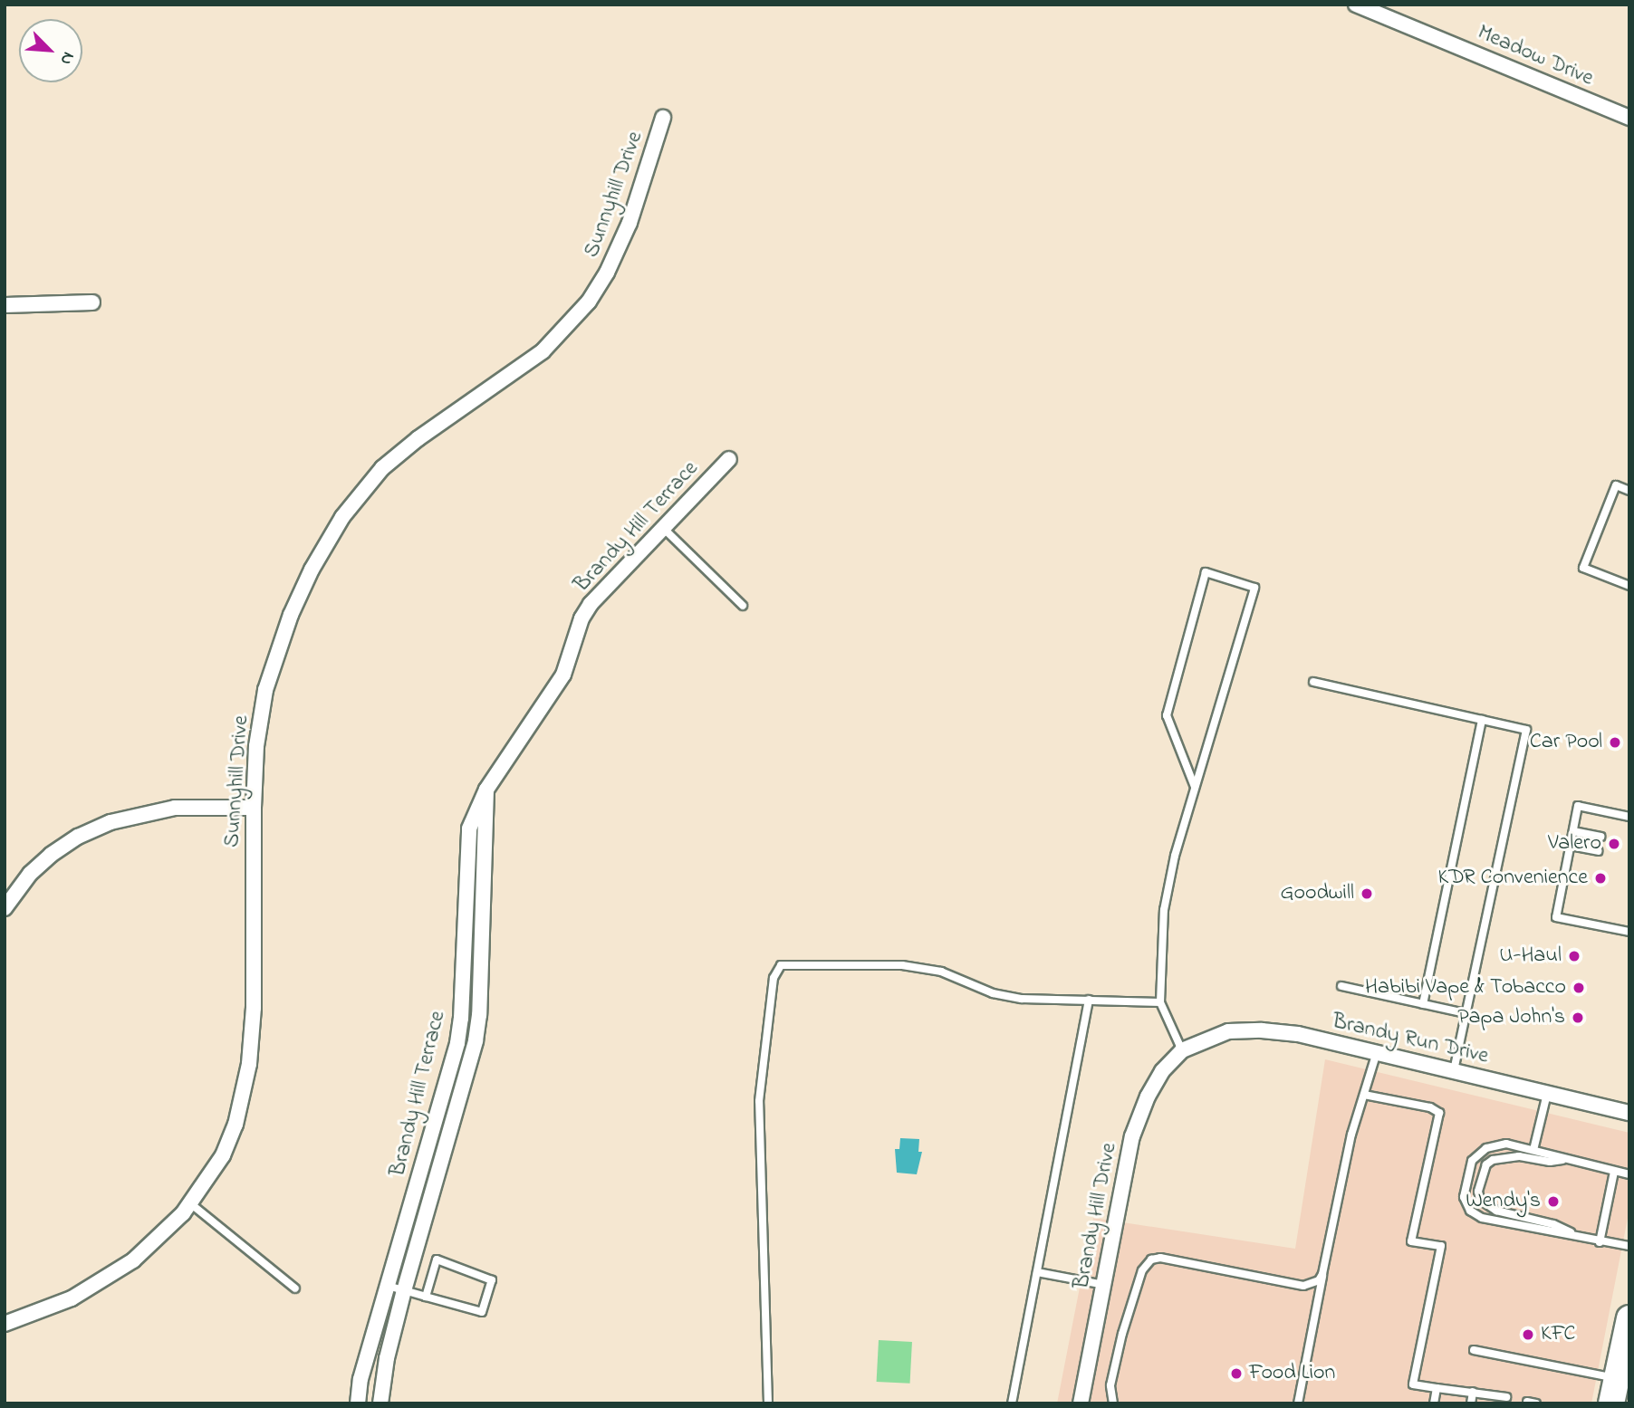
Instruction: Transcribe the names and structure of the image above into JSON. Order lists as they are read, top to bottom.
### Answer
{
  "streets": {
    "street": [
      "Meadow Drive",
      "Sunnyhill Drive",
      "Brandy Hill Terrace",
      "Brandy Run Drive",
      "Brandy Hill Drive"
    ]
  },
  "crossings": [
    ["Brandy Run Drive", "Brandy Hill Drive"]
  ],
  "places": [
    "Car Pool",
    "Valero",
    "KDR Convenience",
    "Goodwill",
    "U-Haul",
    "Habibi Vape & Tobacco",
    "Papa John's",
    "Wendy's",
    "KFC",
    "Food Lion"
  ],
  "north": "bottom right"
}
